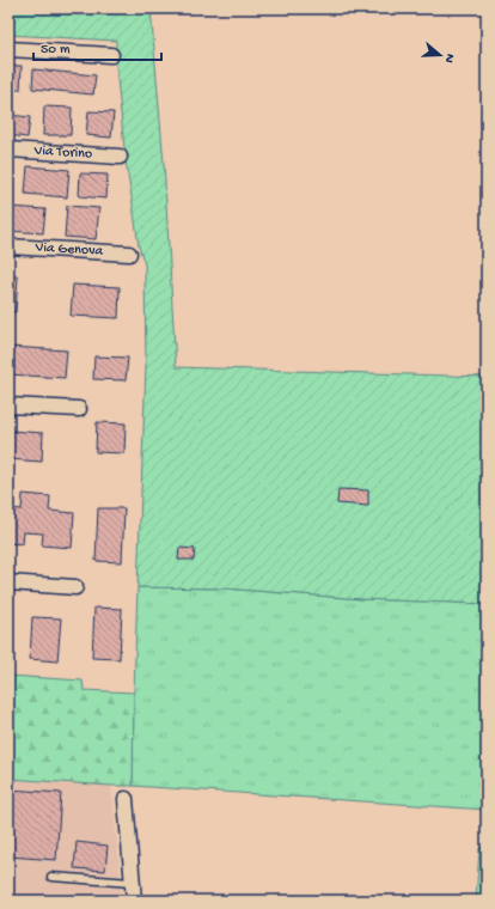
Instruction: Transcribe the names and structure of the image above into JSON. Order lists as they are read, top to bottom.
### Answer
{
  "streets": {
    "street": ["Via Torino", "Via Genova"]
  },
  "scale_bar": "50 m",
  "north": "right"
}
